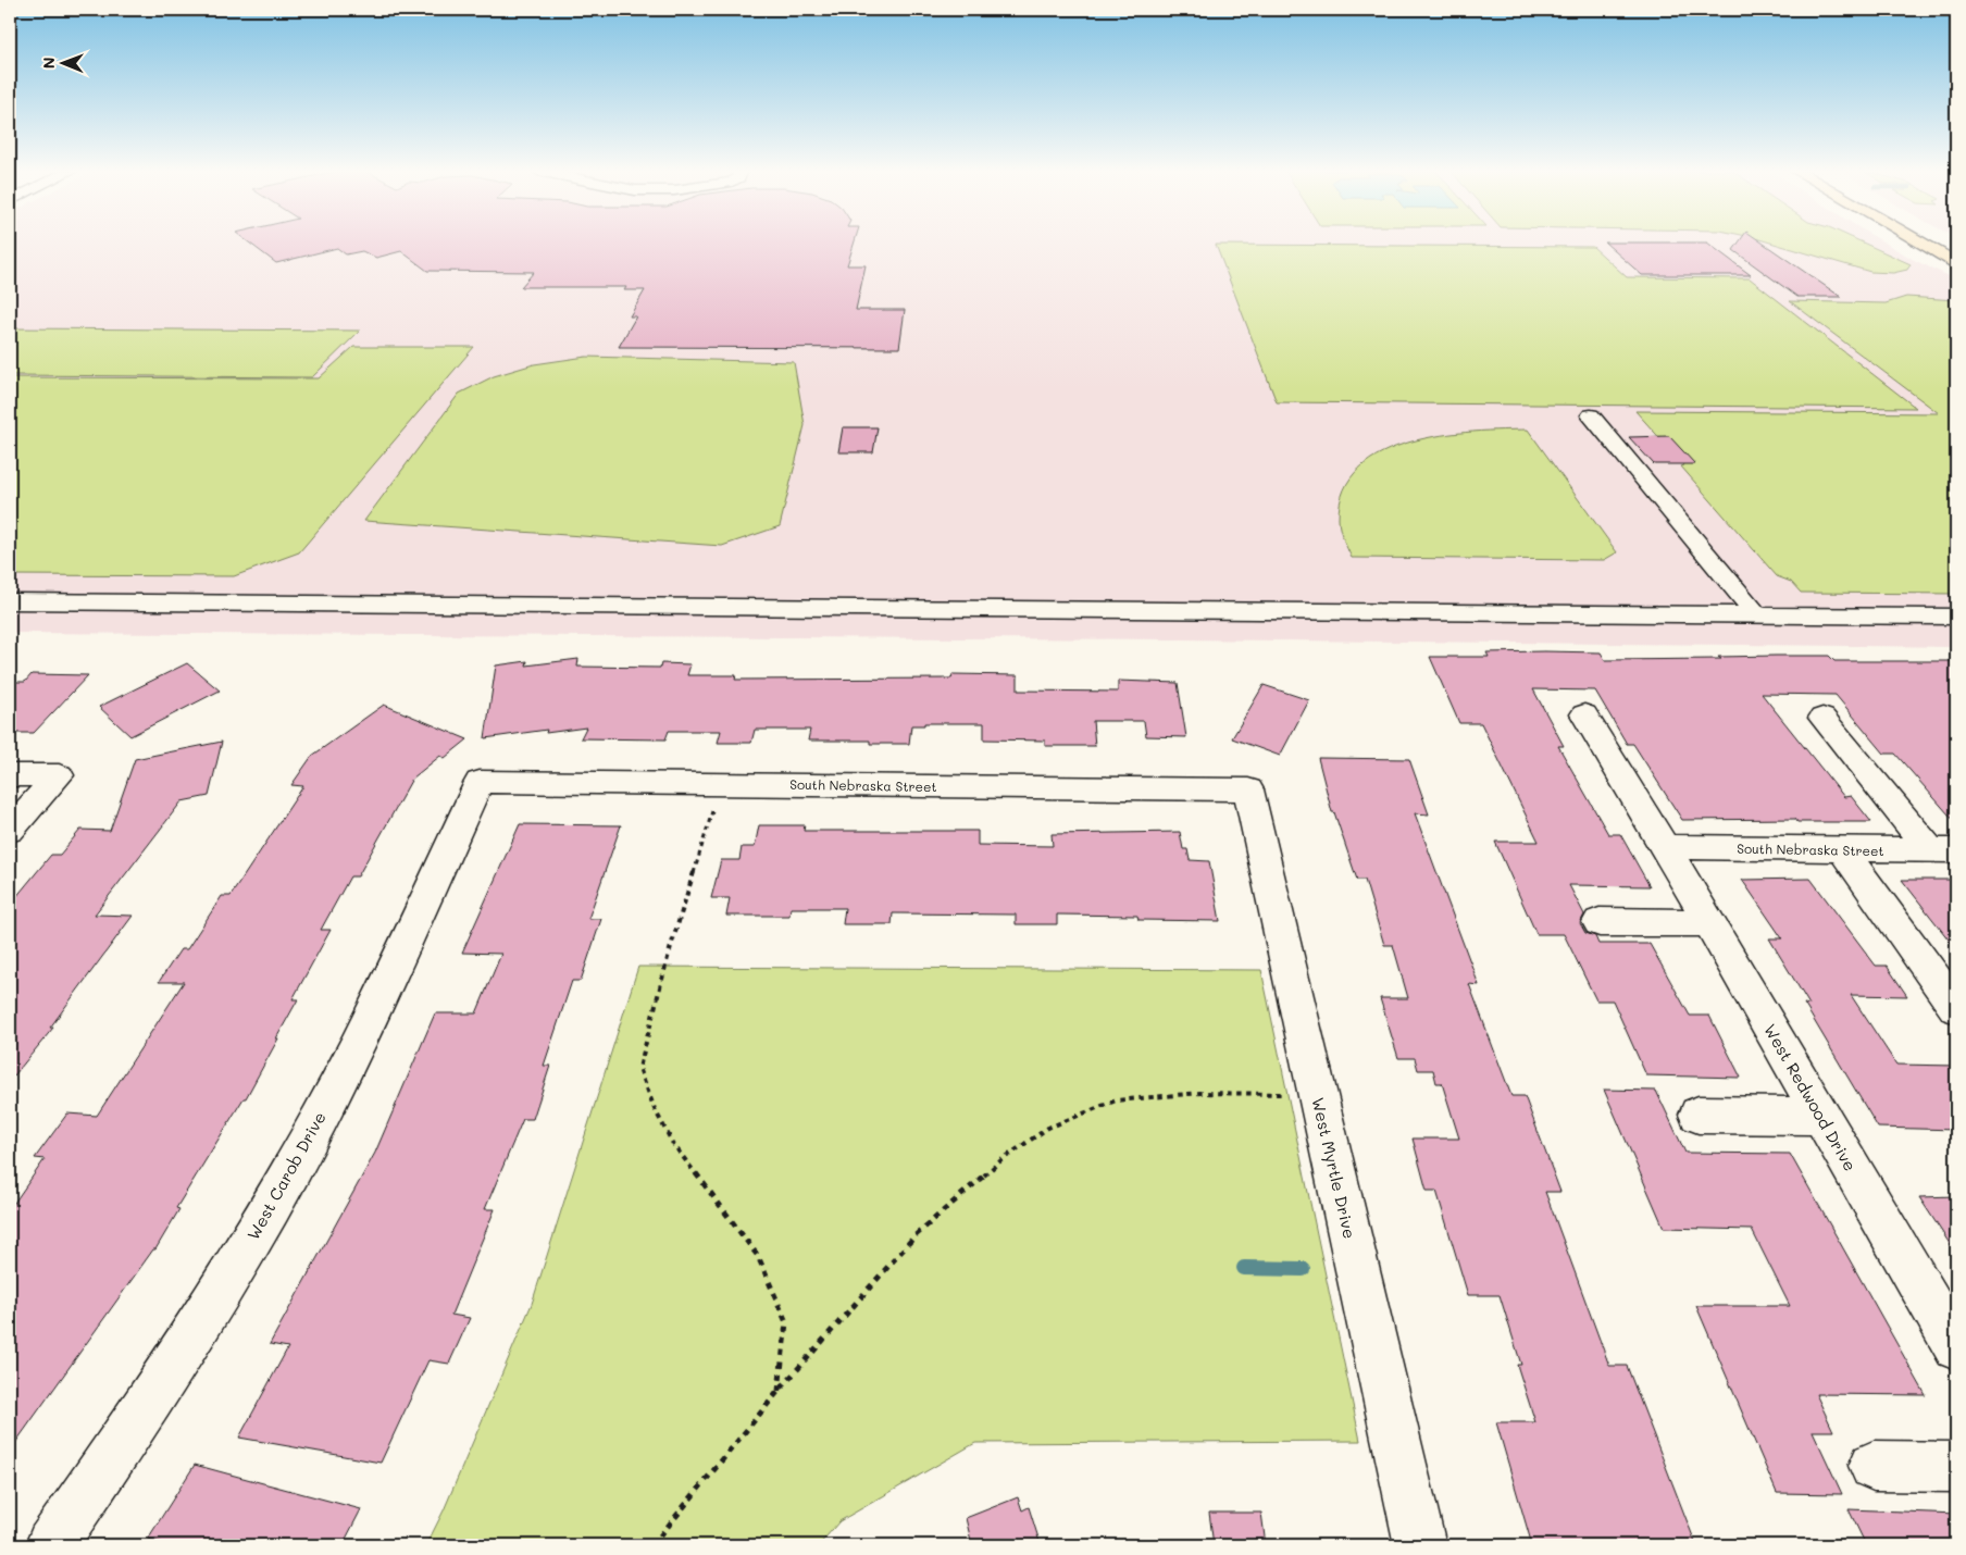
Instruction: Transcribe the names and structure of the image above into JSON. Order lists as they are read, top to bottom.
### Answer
{
  "streets": {
    "street": [
      "South Nebraska Street",
      "West Redwood Drive",
      "West Myrtle Drive",
      "West Carob Drive"
    ]
  },
  "crossings": [
    ["South Nebraska Street", "West Redwood Drive"],
    ["South Nebraska Street", "West Myrtle Drive"],
    ["South Nebraska Street", "West Carob Drive"]
  ],
  "north": "left"
}
